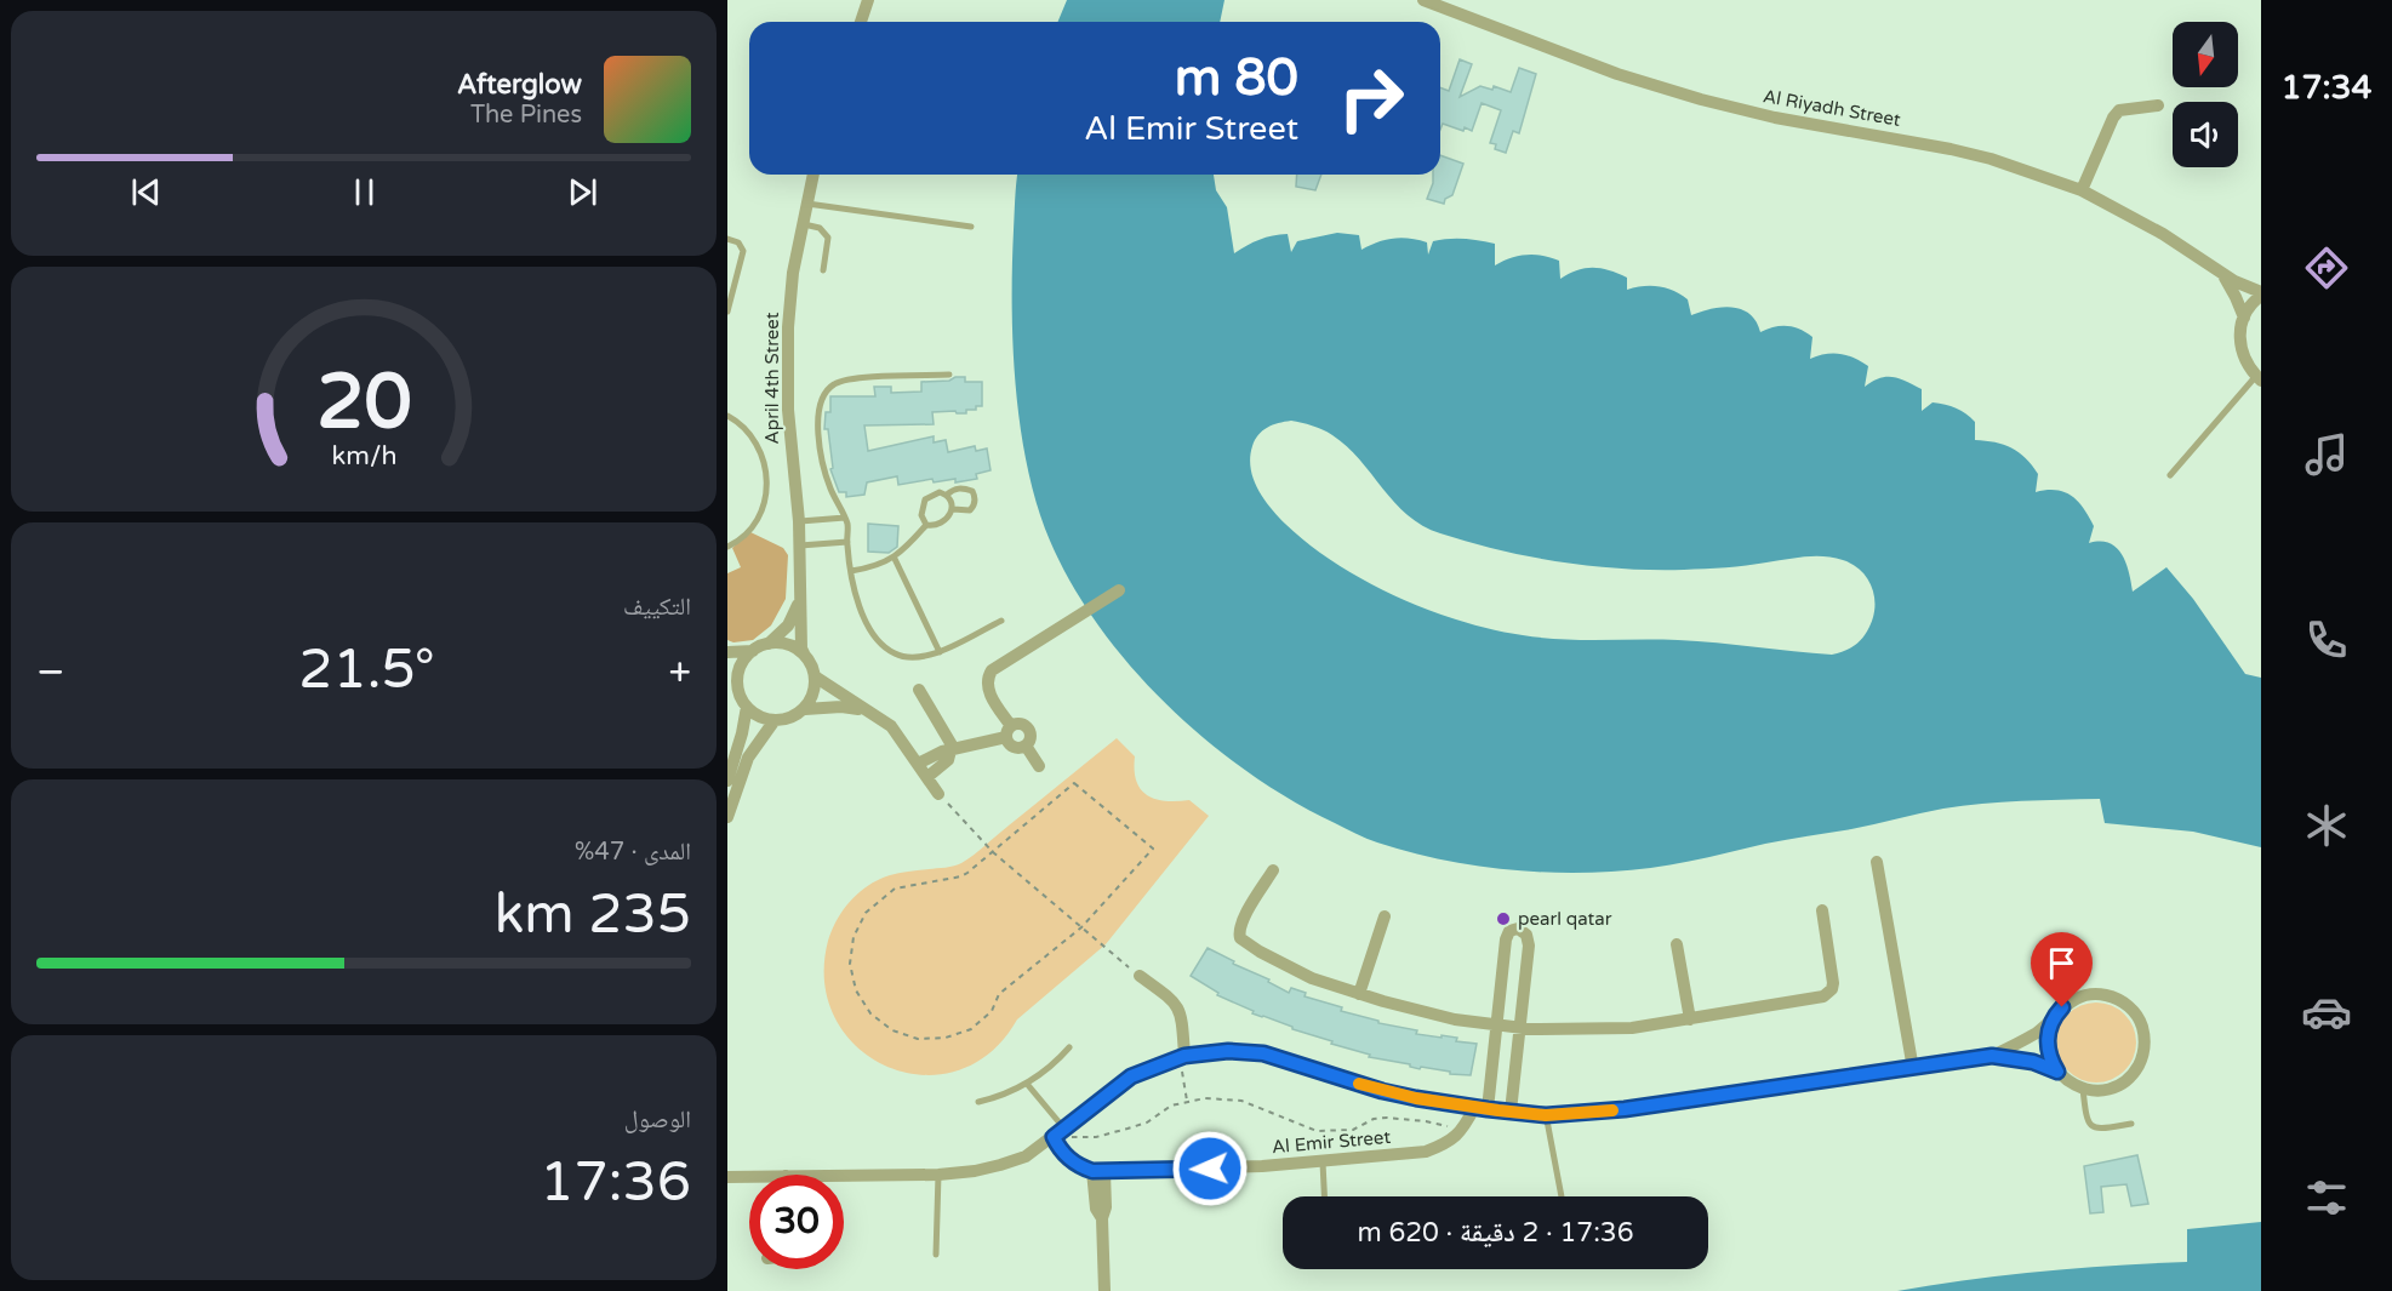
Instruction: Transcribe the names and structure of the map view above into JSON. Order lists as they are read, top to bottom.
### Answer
{
  "streets": {
    "street": ["Al Riyadh Street", "April 4th Street", "Al Emir Street"]
  },
  "places": ["pearl qatar"],
  "north": "bottom",
  "page": {
    "tabs": "17:34",
    "turn": ["80 m", "Al Emir Street"],
    "song": ["Afterglow", "The Pines"],
    "tile": [
      "التكييف",
      ["المدى · 47%", "235 km"],
      ["الوصول", "17:36"]
    ],
    "heat": ["−", "21.5°", "+"],
    "limit": "30",
    "trip": "17:36 · 2 دقيقة · 620 m",
    "gauge": ["20", "km/h"]
  }
}
